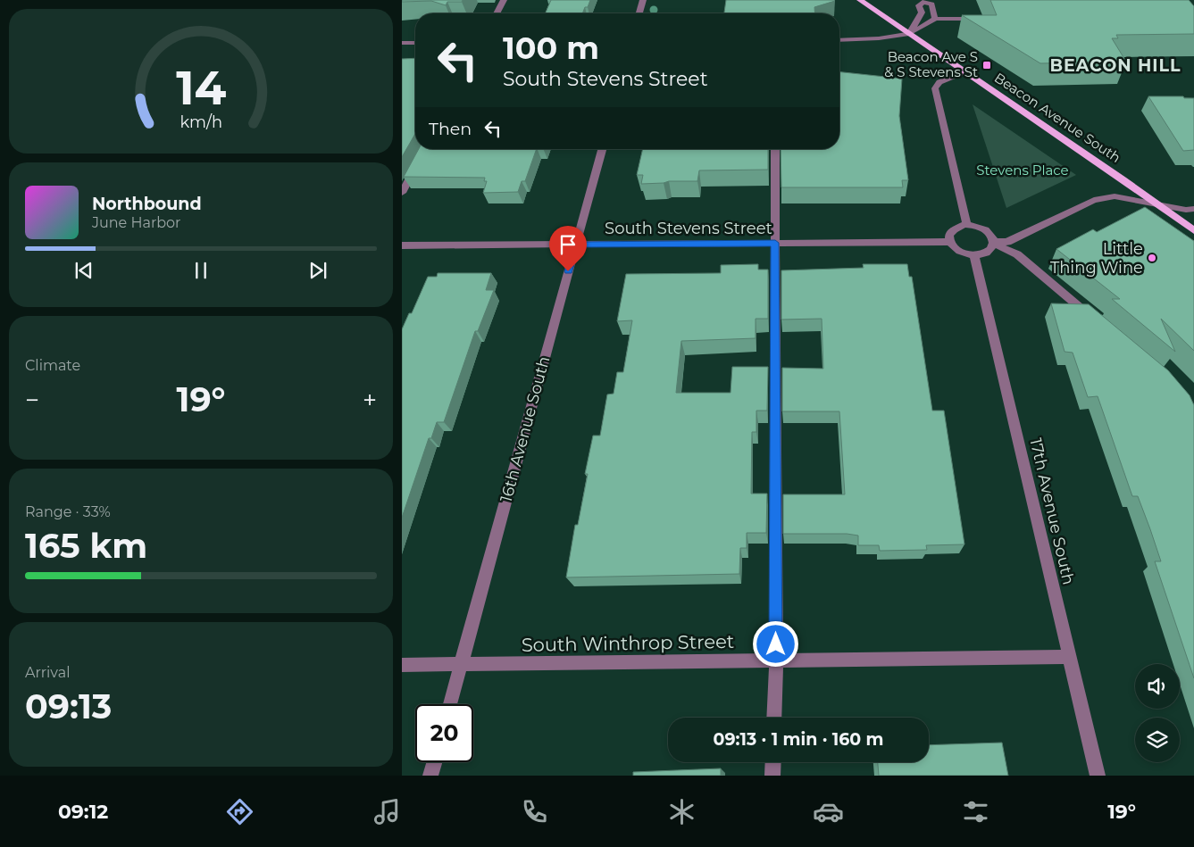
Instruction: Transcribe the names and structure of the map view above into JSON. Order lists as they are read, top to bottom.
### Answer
{
  "streets": {
    "main road": ["Beacon Avenue South"],
    "street": [
      "South Stevens Street",
      "16th Avenue South",
      "17th Avenue South",
      "South Winthrop Street"
    ]
  },
  "crossings": [
    ["South Stevens Street", "16th Avenue South"],
    ["South Stevens Street", "17th Avenue South"],
    ["16th Avenue South", "South Winthrop Street"],
    ["17th Avenue South", "South Winthrop Street"]
  ],
  "districts": ["BEACON HILL"],
  "parks": ["Stevens Place"],
  "places": {
    "transit": ["Beacon Ave S & S Stevens St"],
    "other": ["Little Thing Wine"]
  },
  "page": {
    "turn": ["100 m", "South Stevens Street"],
    "then": "Then",
    "song": ["Northbound", "June Harbor"],
    "tile": [
      "Climate",
      ["Range · 33%", "165 km"],
      ["Arrival", "09:13"]
    ],
    "heat": ["−", "19°", "+"],
    "limit": "20",
    "trip": "09:13 · 1 min · 160 m",
    "tabs": ["09:12", "19°"],
    "gauge": ["14", "km/h"]
  }
}
